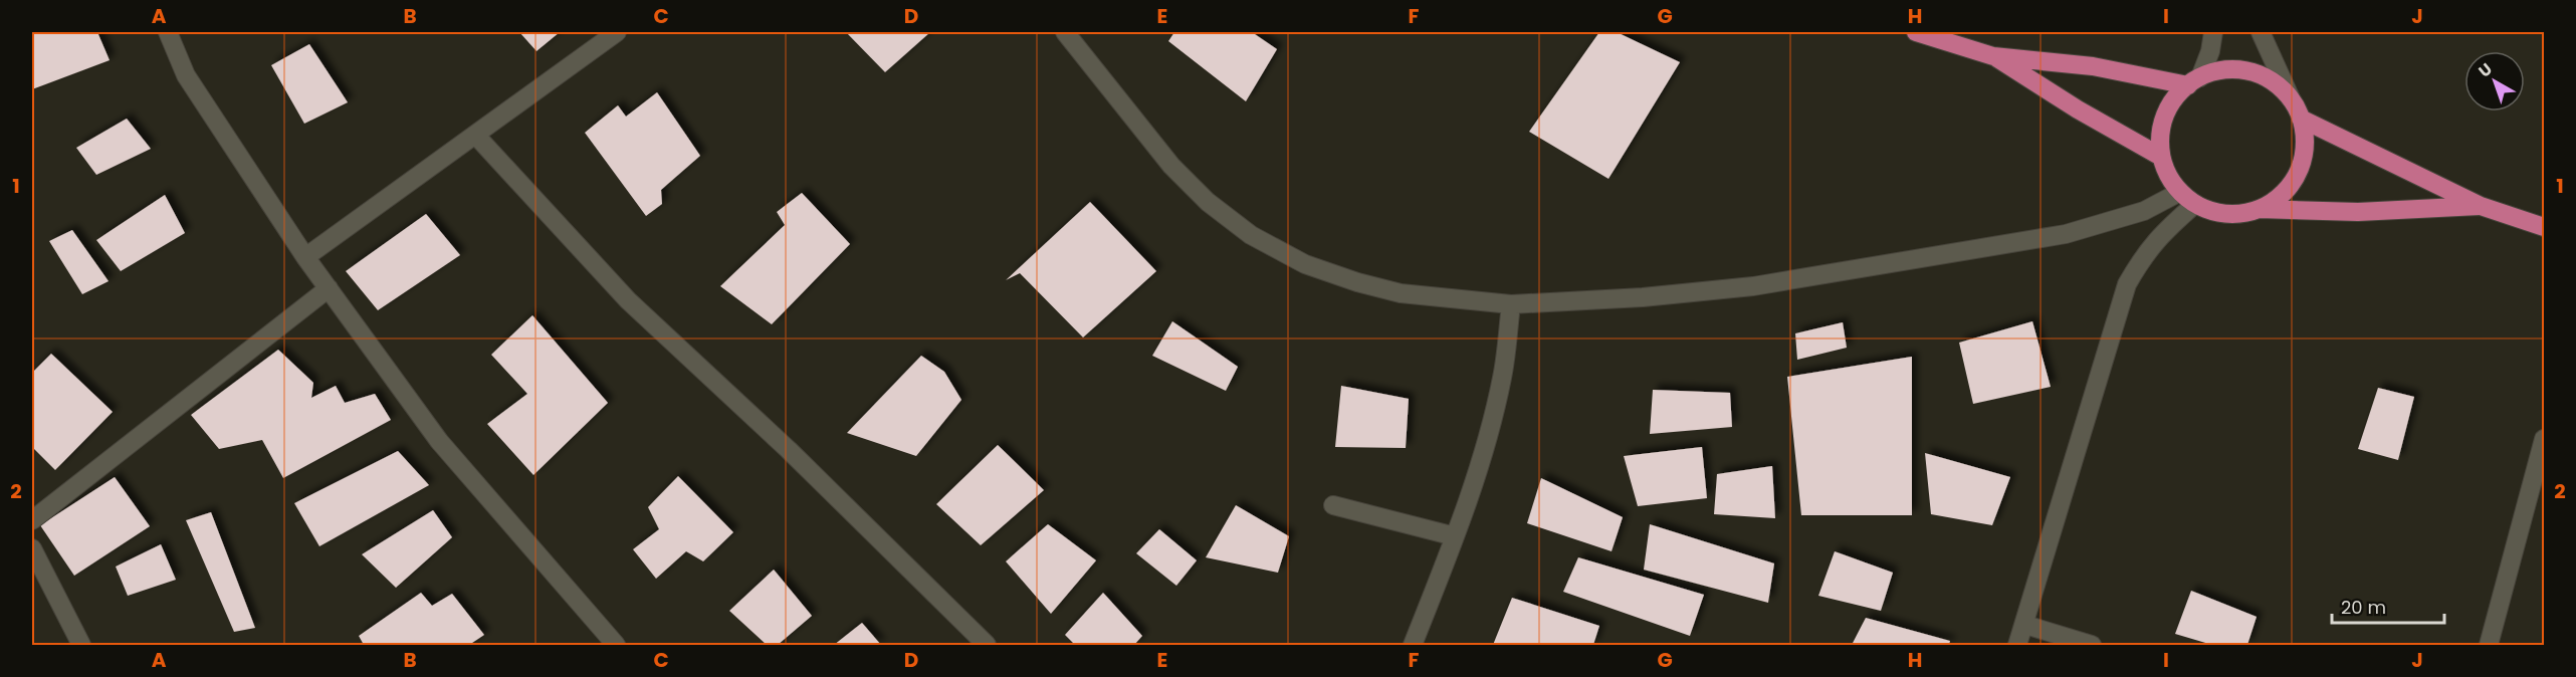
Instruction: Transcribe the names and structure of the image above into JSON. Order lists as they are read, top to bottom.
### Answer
{
  "scale_bar": "20 m",
  "north": "top left",
  "grid": {
    "columns": [
      "A",
      "B",
      "C",
      "D",
      "E",
      "F",
      "G",
      "H",
      "I",
      "J"
    ],
    "rows": ["1", "2"]
  }
}
